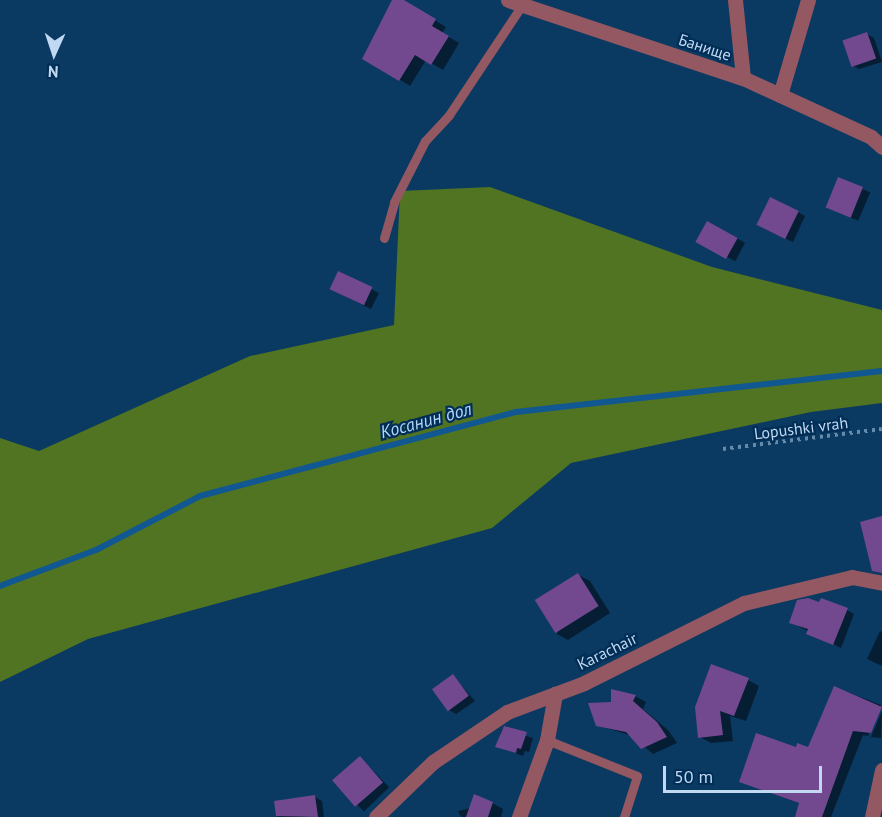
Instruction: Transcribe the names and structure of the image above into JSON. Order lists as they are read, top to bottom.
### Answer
{
  "streets": {
    "street": ["Банище", "Karachair"],
    "path": ["Lopushki vrah"]
  },
  "water": ["Косанин дол"],
  "scale_bar": "50 m",
  "north": "bottom"
}
